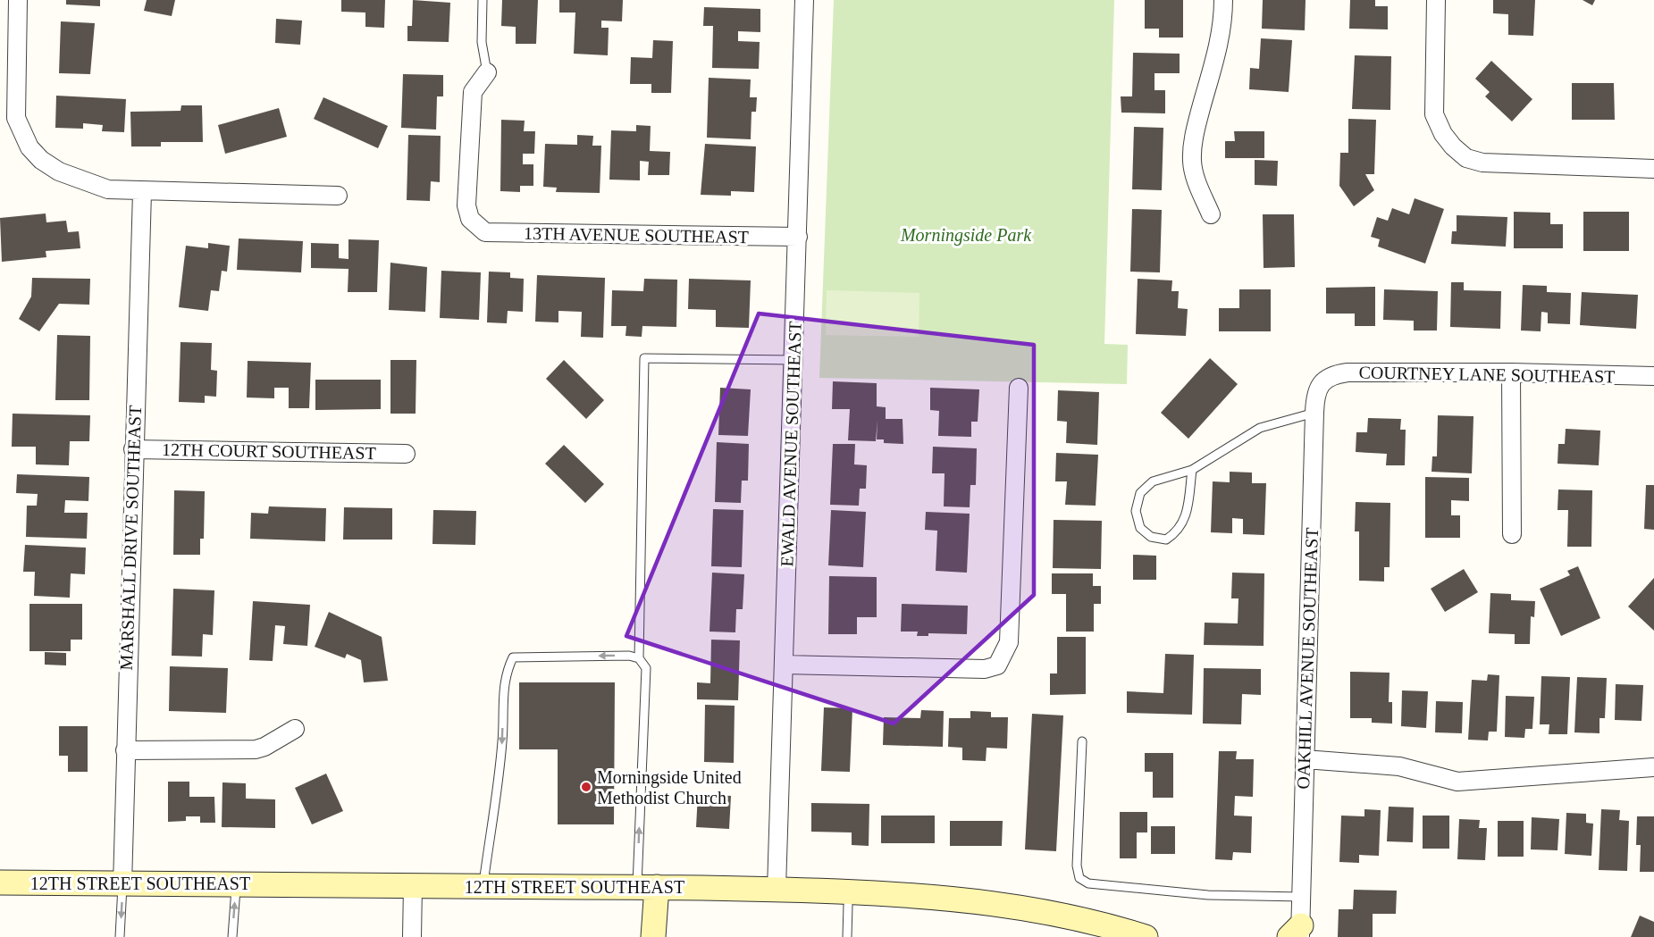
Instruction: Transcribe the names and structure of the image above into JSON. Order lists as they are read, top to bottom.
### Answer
{
  "streets": {
    "main road": ["12TH STREET SOUTHEAST"],
    "street": [
      "13TH AVENUE SOUTHEAST",
      "COURTNEY LANE SOUTHEAST",
      "EWALD AVENUE SOUTHEAST",
      "12TH COURT SOUTHEAST",
      "MARSHALL DRIVE SOUTHEAST",
      "OAKHILL AVENUE SOUTHEAST"
    ]
  },
  "crossings": [
    ["13TH AVENUE SOUTHEAST", "EWALD AVENUE SOUTHEAST"],
    ["COURTNEY LANE SOUTHEAST", "OAKHILL AVENUE SOUTHEAST"],
    ["EWALD AVENUE SOUTHEAST", "12TH STREET SOUTHEAST"],
    ["12TH COURT SOUTHEAST", "MARSHALL DRIVE SOUTHEAST"],
    ["MARSHALL DRIVE SOUTHEAST", "12TH STREET SOUTHEAST"]
  ],
  "parks": ["Morningside Park"],
  "places": ["Morningside United Methodist Church"]
}
